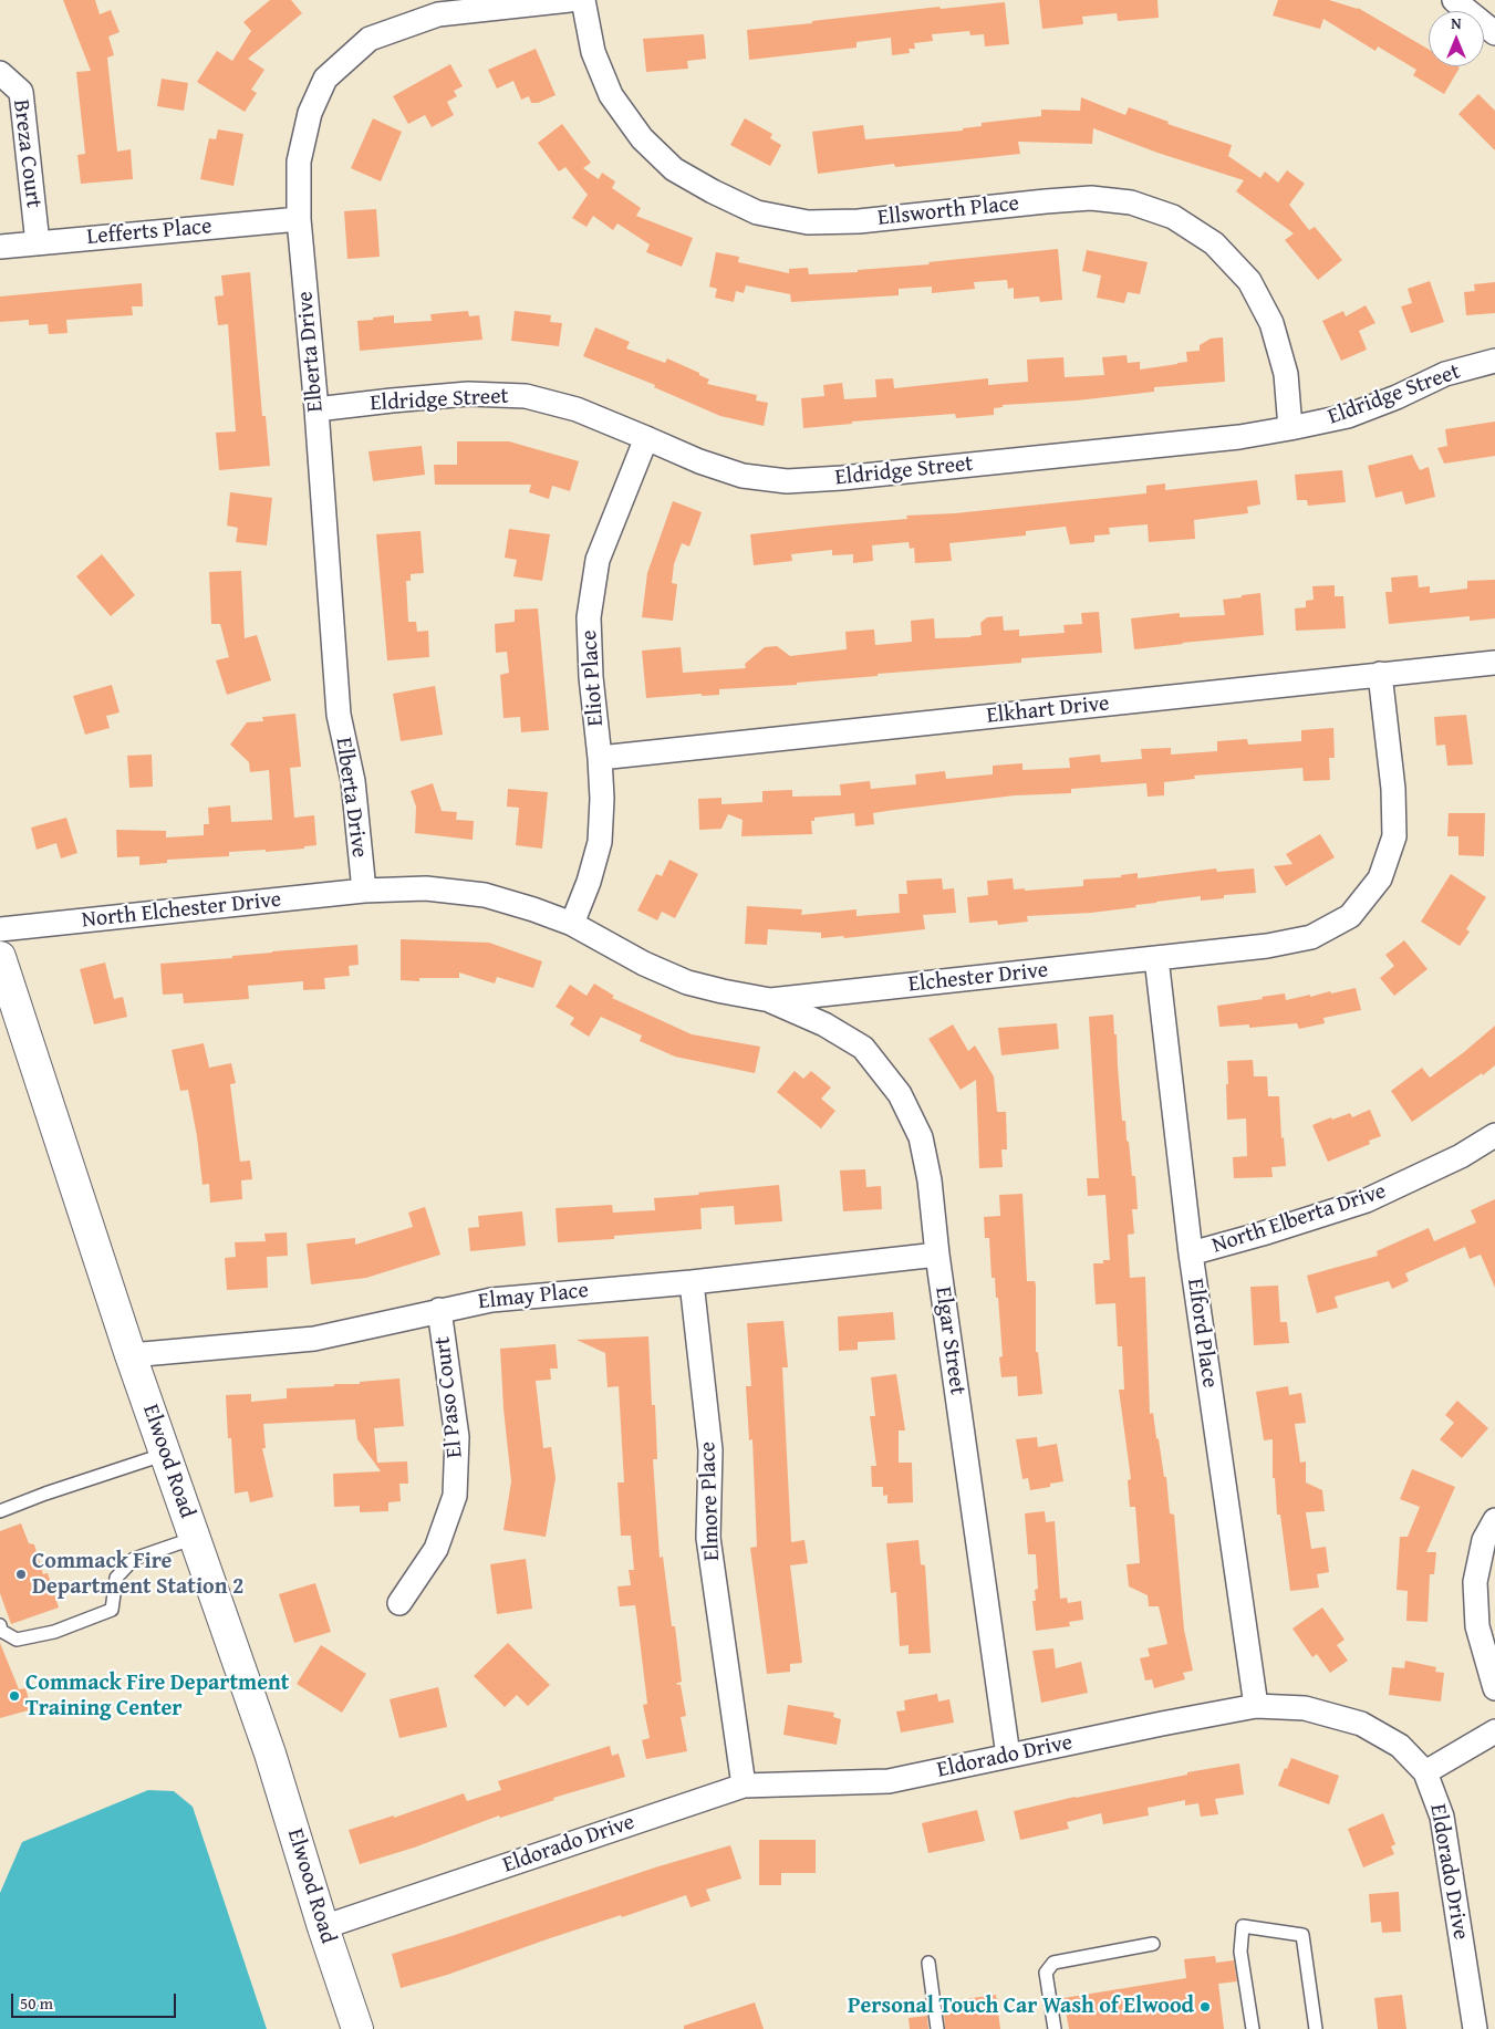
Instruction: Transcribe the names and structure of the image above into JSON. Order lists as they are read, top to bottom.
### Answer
{
  "streets": {
    "main road": ["Elwood Road"],
    "street": [
      "Breza Court",
      "Ellsworth Place",
      "Lefferts Place",
      "Elberta Drive",
      "Eldridge Street",
      "Eliot Place",
      "Elkhart Drive",
      "North Elchester Drive",
      "Elchester Drive",
      "North Elberta Drive",
      "Elmay Place",
      "Elford Place",
      "Elgar Street",
      "El Paso Court",
      "Elmore Place",
      "Eldorado Drive"
    ]
  },
  "crossings": [
    ["Breza Court", "Lefferts Place"],
    ["Ellsworth Place", "Eldridge Street"],
    ["Lefferts Place", "Elberta Drive"],
    ["Elberta Drive", "Eldridge Street"],
    ["Elberta Drive", "North Elchester Drive"],
    ["Elberta Drive", "Elchester Drive"],
    ["Eldridge Street", "Eliot Place"],
    ["Eliot Place", "Elkhart Drive"],
    ["Eliot Place", "Elchester Drive"],
    ["Elkhart Drive", "Elchester Drive"],
    ["North Elchester Drive", "Elchester Drive"],
    ["Elchester Drive", "Elford Place"],
    ["Elchester Drive", "Elgar Street"],
    ["North Elberta Drive", "Elford Place"],
    ["Elmay Place", "Elgar Street"],
    ["Elmay Place", "El Paso Court"],
    ["Elmay Place", "Elwood Road"],
    ["Elmay Place", "Elmore Place"],
    ["Elford Place", "Eldorado Drive"],
    ["Elgar Street", "Eldorado Drive"],
    ["Elwood Road", "Eldorado Drive"],
    ["Elmore Place", "Eldorado Drive"]
  ],
  "places": ["Commack Fire Department Station 2", "Commack Fire Department Training Center", "Personal Touch Car Wash of Elwood"],
  "scale_bar": "50 m",
  "north": "top"
}
